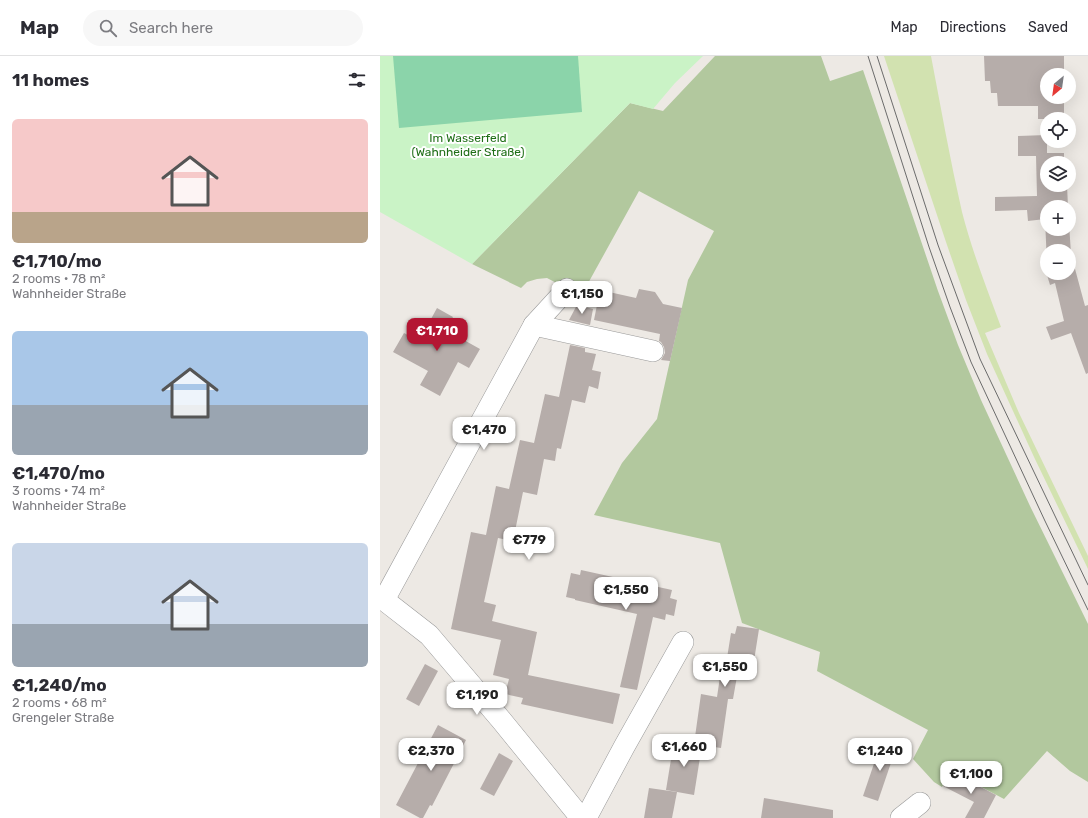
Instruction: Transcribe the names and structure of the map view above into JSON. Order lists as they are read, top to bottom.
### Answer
{
  "parks": ["Im Wasserfeld (Wahnheider Straße)"],
  "north": "bottom left",
  "page": {
    "header": "Map",
    "search": "Search here",
    "nav": ["Map", "Directions", "Saved"],
    "heading": "11 homes",
    "map_buttons": ["+", "−"],
    "list": [
      {
        "name": "€1,710/mo",
        "note": "2 rooms · 78 m² · Wahnheider Straße"
      },
      {
        "name": "€1,470/mo",
        "note": "3 rooms · 74 m² · Wahnheider Straße"
      },
      {
        "name": "€1,240/mo",
        "note": "2 rooms · 68 m² · Grengeler Straße"
      }
    ],
    "price": [
      "€1,150",
      "€1,710",
      "€1,470",
      "€779",
      "€1,550",
      "€1,550",
      "€1,190",
      "€1,660",
      "€2,370",
      "€1,240",
      "€1,100"
    ]
  }
}
